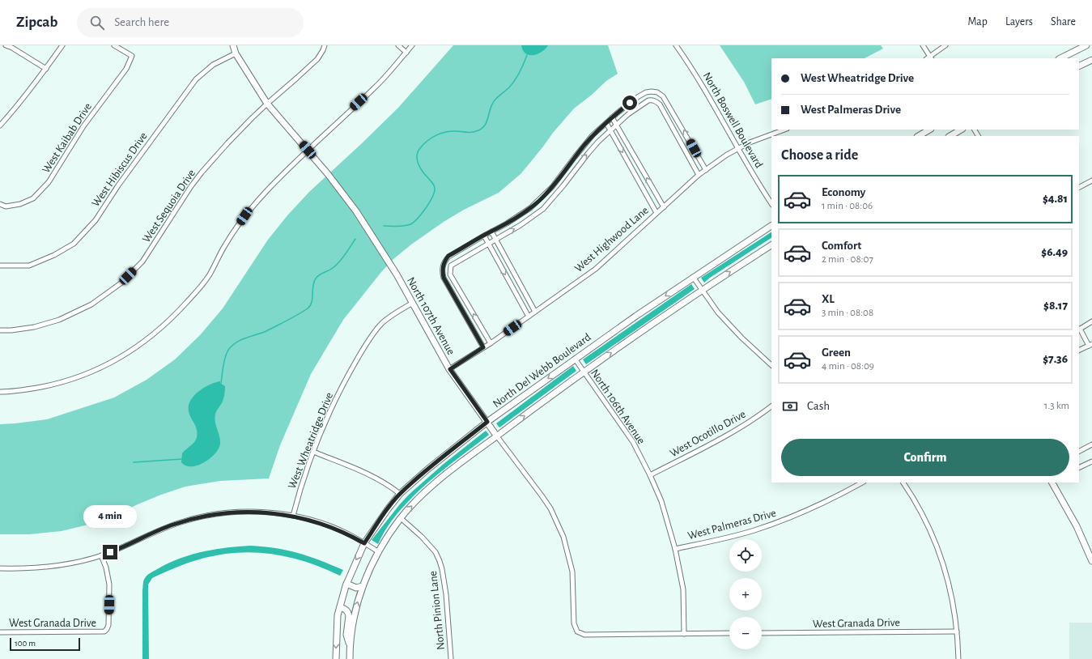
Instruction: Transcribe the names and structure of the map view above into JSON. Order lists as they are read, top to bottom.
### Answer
{
  "streets": {
    "street": [
      "North Boswell Boulevard",
      "West Kaibab Drive",
      "West Hibiscus Drive",
      "West Sequoia Drive",
      "West Highwood Lane",
      "North 107th Avenue",
      "North Del Webb Boulevard",
      "North 106th Avenue",
      "West Ocotillo Drive",
      "West Wheatridge Drive",
      "West Palmeras Drive",
      "North Pinion Lane",
      "West Granada Drive"
    ]
  },
  "crossings": [
    ["North Boswell Boulevard", "West Highwood Lane"],
    ["West Hibiscus Drive", "North 107th Avenue"],
    ["West Sequoia Drive", "North 107th Avenue"],
    ["West Highwood Lane", "North 107th Avenue"],
    ["North 107th Avenue", "North Del Webb Boulevard"],
    ["North 107th Avenue", "North 106th Avenue"],
    ["North 107th Avenue", "West Wheatridge Drive"],
    ["North Del Webb Boulevard", "North 106th Avenue"],
    ["North 106th Avenue", "West Ocotillo Drive"],
    ["North 106th Avenue", "West Palmeras Drive"]
  ],
  "scale_bar": "100 m",
  "page": {
    "header": "Zipcab",
    "search": "Search here",
    "nav": ["Map", "Layers", "Share"],
    "banner": ["West Wheatridge Drive", "West Palmeras Drive"],
    "heading": "Choose a ride",
    "list": [
      {
        "name": "Economy",
        "note": "1 min · 08:06",
        "value": "$4.81"
      },
      {
        "name": "Comfort",
        "note": "2 min · 08:07",
        "value": "$6.49"
      },
      {
        "name": "XL",
        "note": "3 min · 08:08",
        "value": "$8.17"
      },
      {
        "name": "Green",
        "note": "4 min · 08:09",
        "value": "$7.36"
      }
    ],
    "pay": ["Cash", "1.3 km"],
    "buttons": "Confirm",
    "bubble": "4 min",
    "map_buttons": ["+", "−"],
    "scale": "100 m"
  }
}
